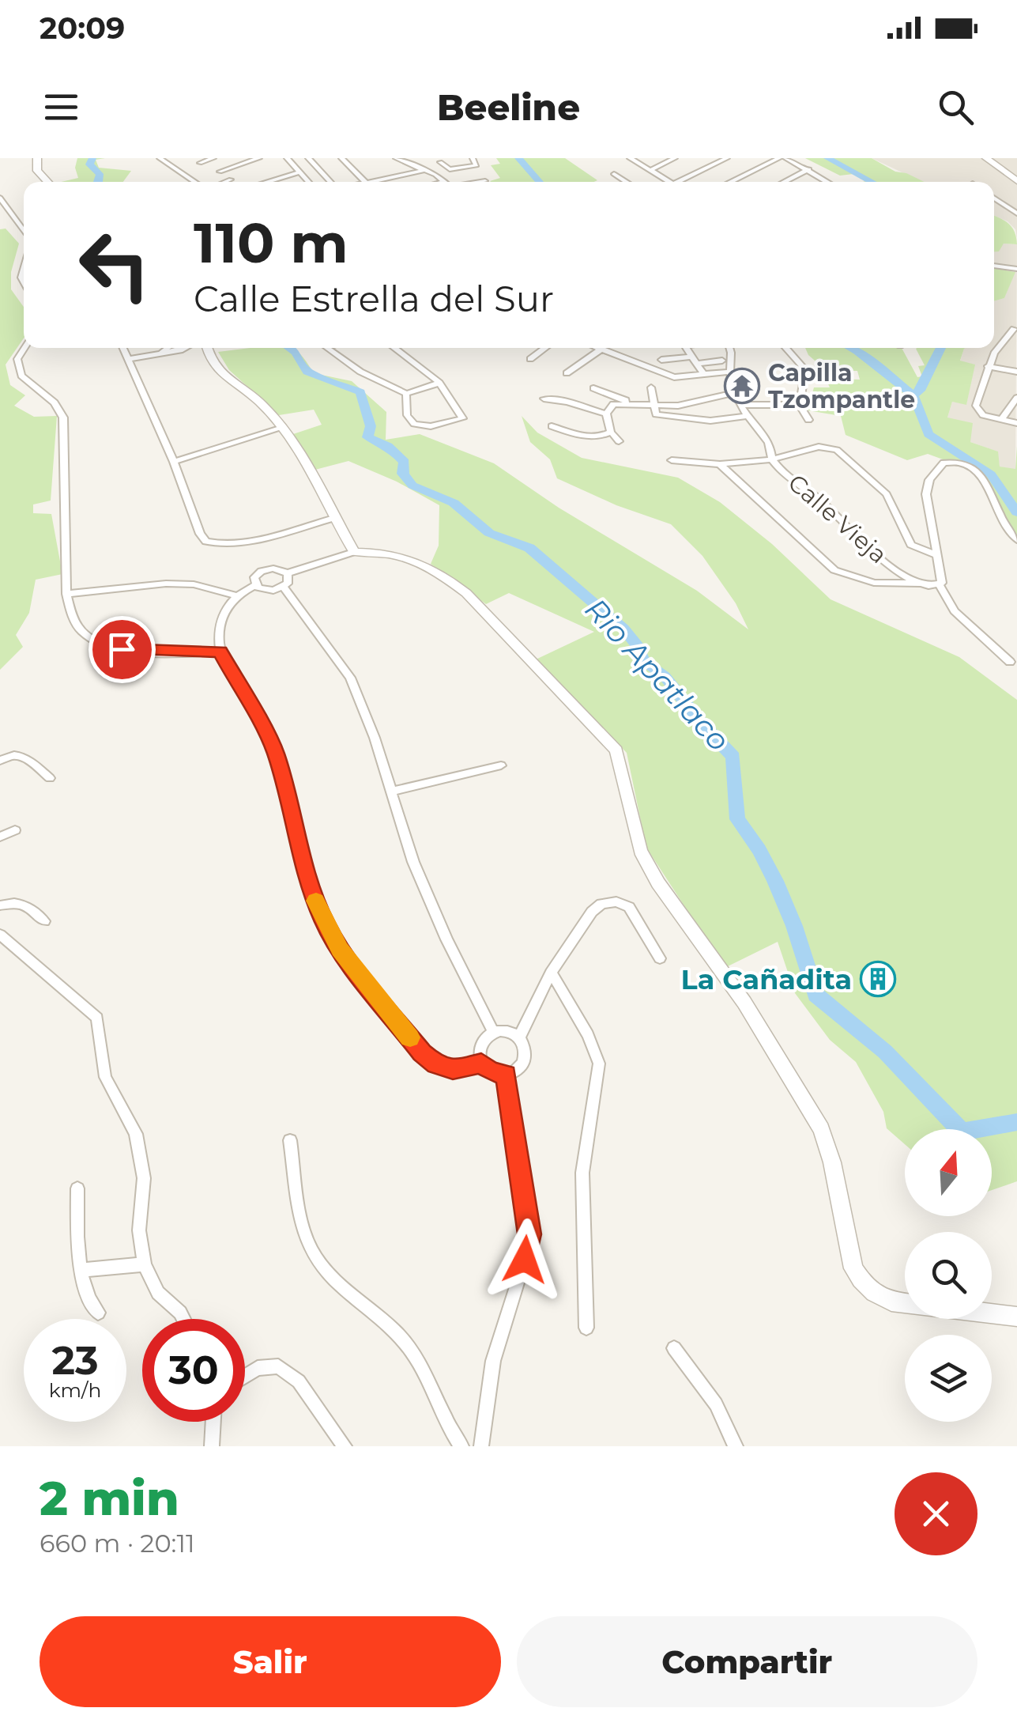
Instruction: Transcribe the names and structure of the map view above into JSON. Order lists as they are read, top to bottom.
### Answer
{
  "streets": {
    "street": ["Calle Vieja"]
  },
  "water": ["Rio Apatlaco"],
  "places": {
    "temple": ["Capilla Tzompantle"],
    "building": ["La Cañadita"]
  },
  "north": "top",
  "page": {
    "status": "20:09",
    "header": "Beeline",
    "turn": ["110 m", "Calle Estrella del Sur"],
    "speed": "23 km/h",
    "limit": "30",
    "heading": ["2 min", "660 m · 20:11"],
    "buttons": ["Salir", "Compartir"]
  }
}
